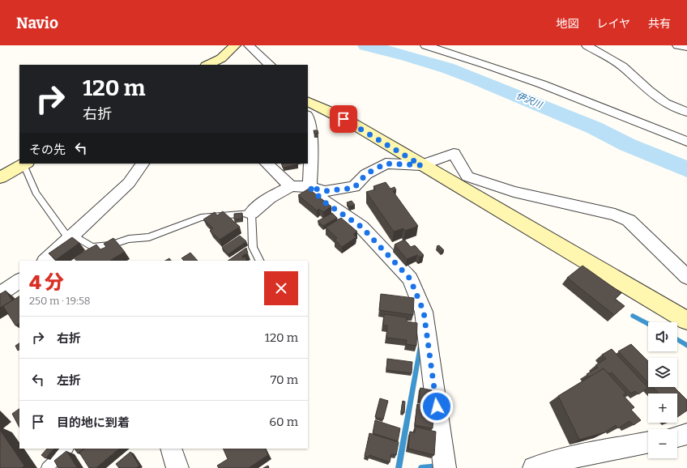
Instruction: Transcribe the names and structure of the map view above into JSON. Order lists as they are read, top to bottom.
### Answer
{
  "water": ["伊沢川"],
  "page": {
    "header": "Navio",
    "nav": ["地図", "レイヤ", "共有"],
    "turn": ["120 m", "右折"],
    "then": "その先",
    "heading": ["4 分", "250 m · 19:58"],
    "list": [
      {
        "name": "右折",
        "value": "120 m"
      },
      {
        "name": "左折",
        "value": "70 m"
      },
      {
        "name": "目的地に到着",
        "value": "60 m"
      }
    ],
    "map_buttons": ["+", "−"]
  }
}
